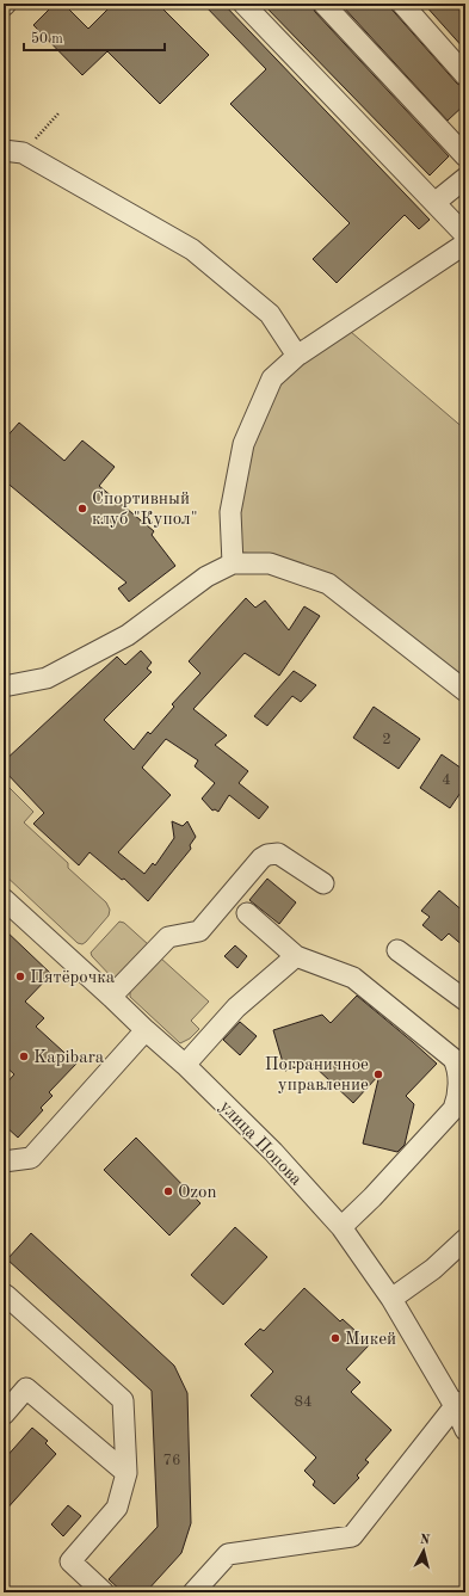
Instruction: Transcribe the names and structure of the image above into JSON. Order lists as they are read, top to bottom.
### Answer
{
  "streets": {
    "street": ["улица Попова"]
  },
  "places": [
    "Спортивный клуб \"Купол\"",
    "Пятёрочка",
    "Kapibara",
    "Пограничное управление",
    "Ozon",
    "Микей"
  ],
  "house_numbers": [
    "2",
    "4",
    "84",
    "76"
  ],
  "scale_bar": "50 m",
  "north": "top"
}
